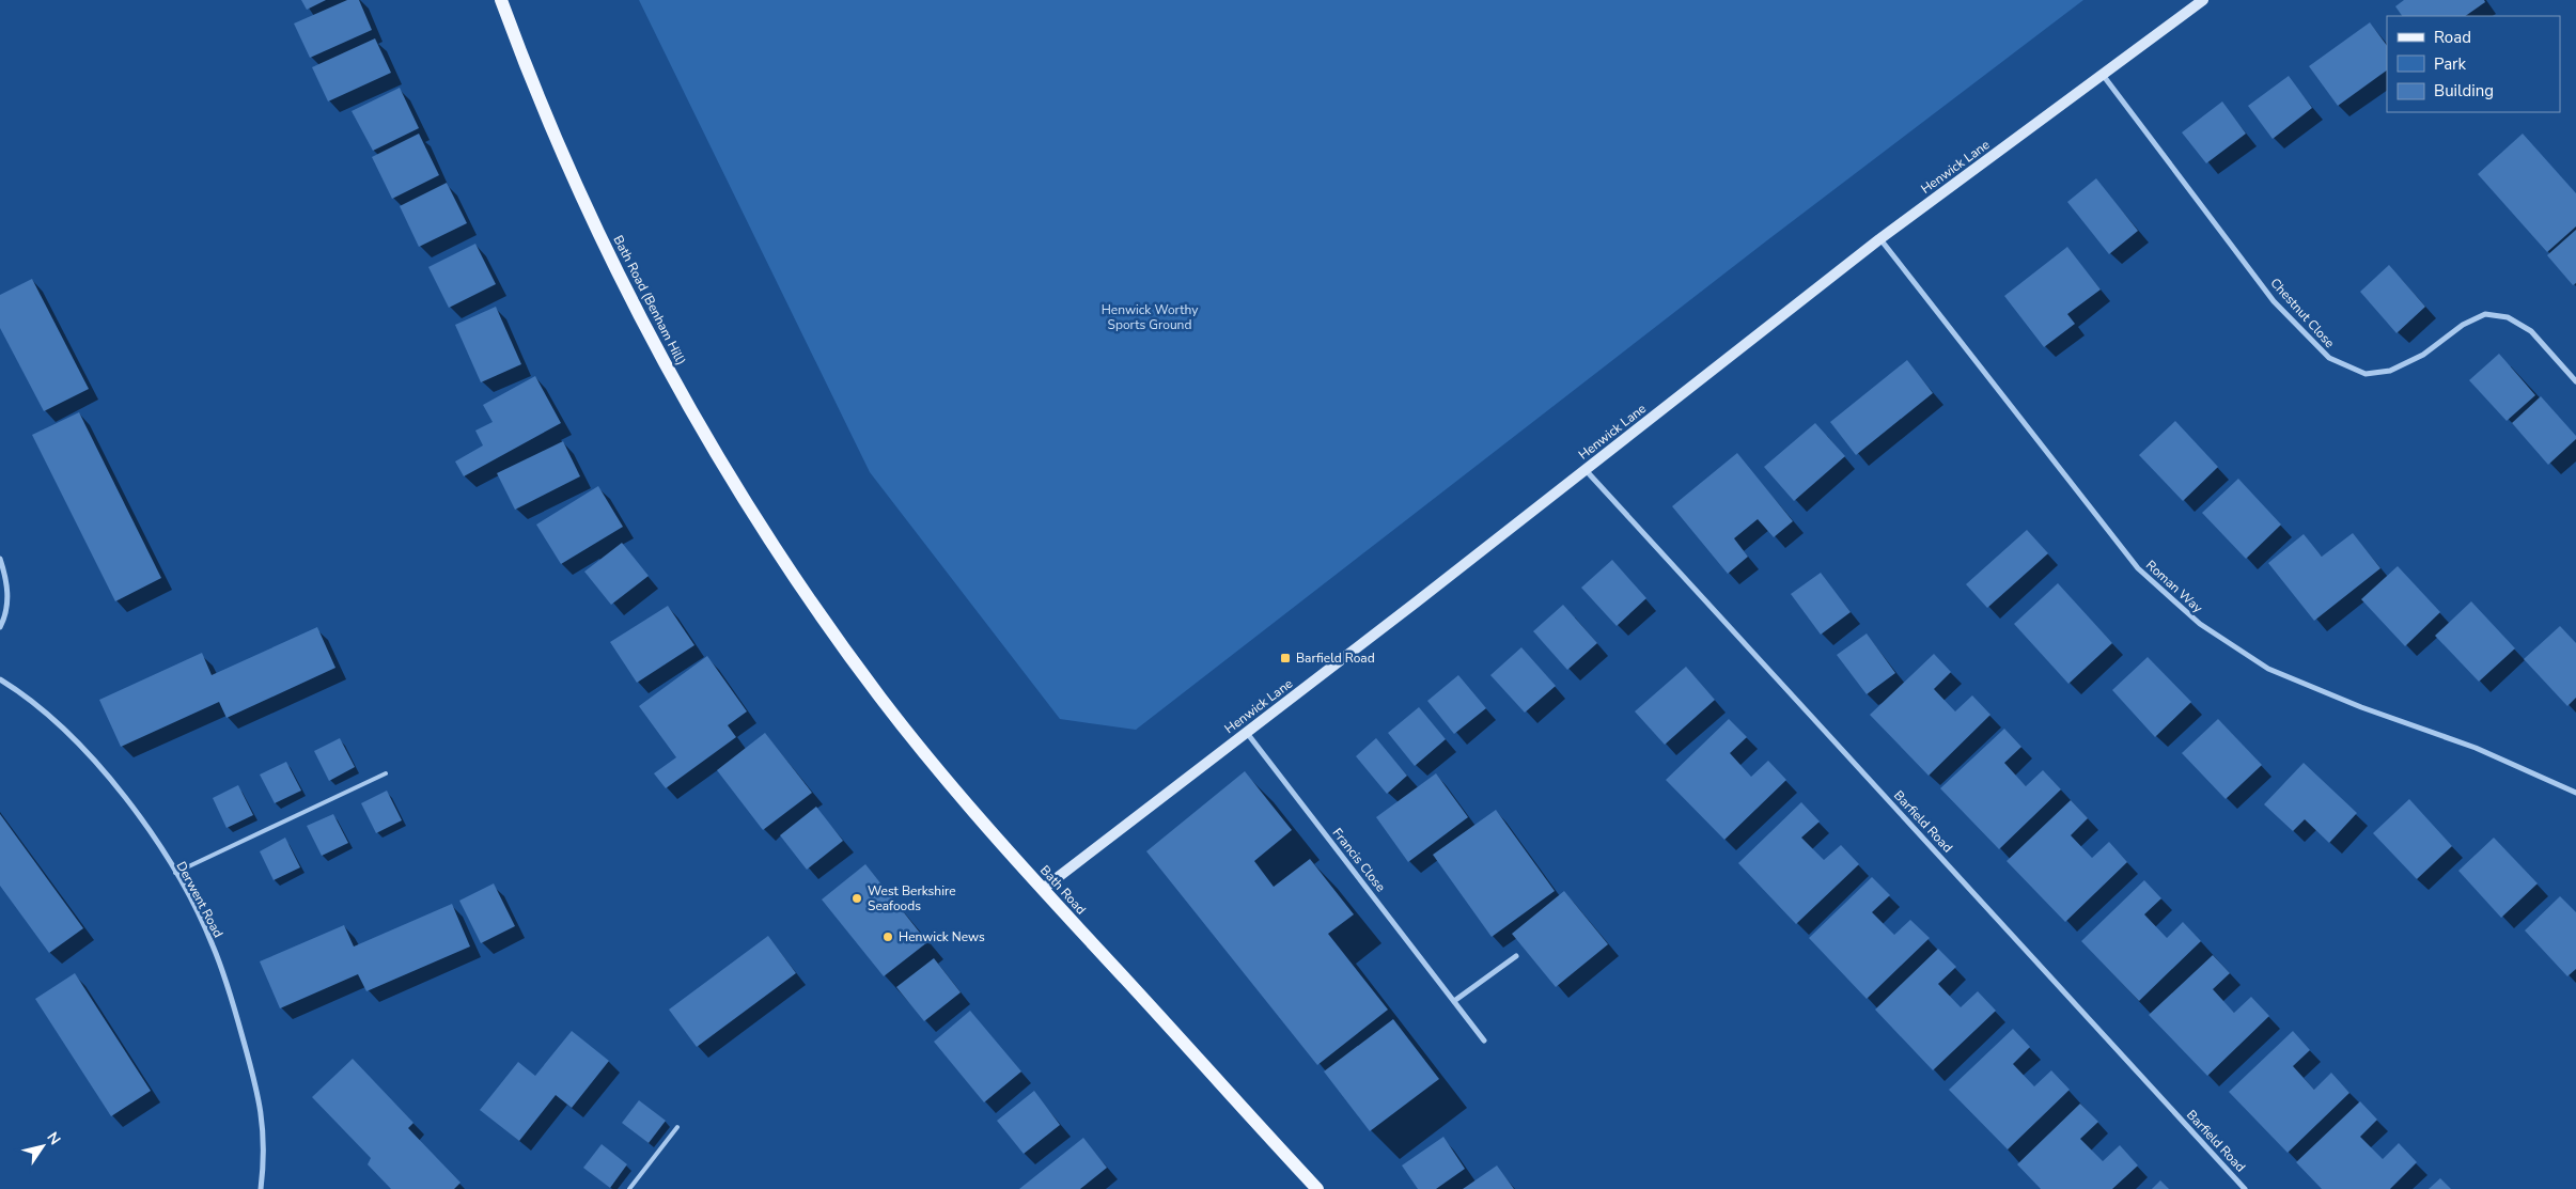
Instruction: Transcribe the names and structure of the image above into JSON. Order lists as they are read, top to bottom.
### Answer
{
  "streets": {
    "main road": ["Bath Road (Benham Hill)", "Bath Road"],
    "street": [
      "Henwick Lane",
      "Chestnut Close",
      "Roman Way",
      "Barfield Road",
      "Francis Close",
      "Derwent Road"
    ]
  },
  "crossings": [
    ["Henwick Lane", "Chestnut Close"],
    ["Henwick Lane", "Roman Way"],
    ["Henwick Lane", "Barfield Road"],
    ["Henwick Lane", "Francis Close"],
    ["Henwick Lane", "Bath Road"],
    ["Bath Road (Benham Hill)", "Bath Road"]
  ],
  "parks": ["Henwick Worthy Sports Ground"],
  "places": {
    "transit": ["Barfield Road"],
    "other": ["West Berkshire Seafoods", "Henwick News"]
  },
  "legend": ["Road", "Park", "Building"],
  "north": "top right"
}
